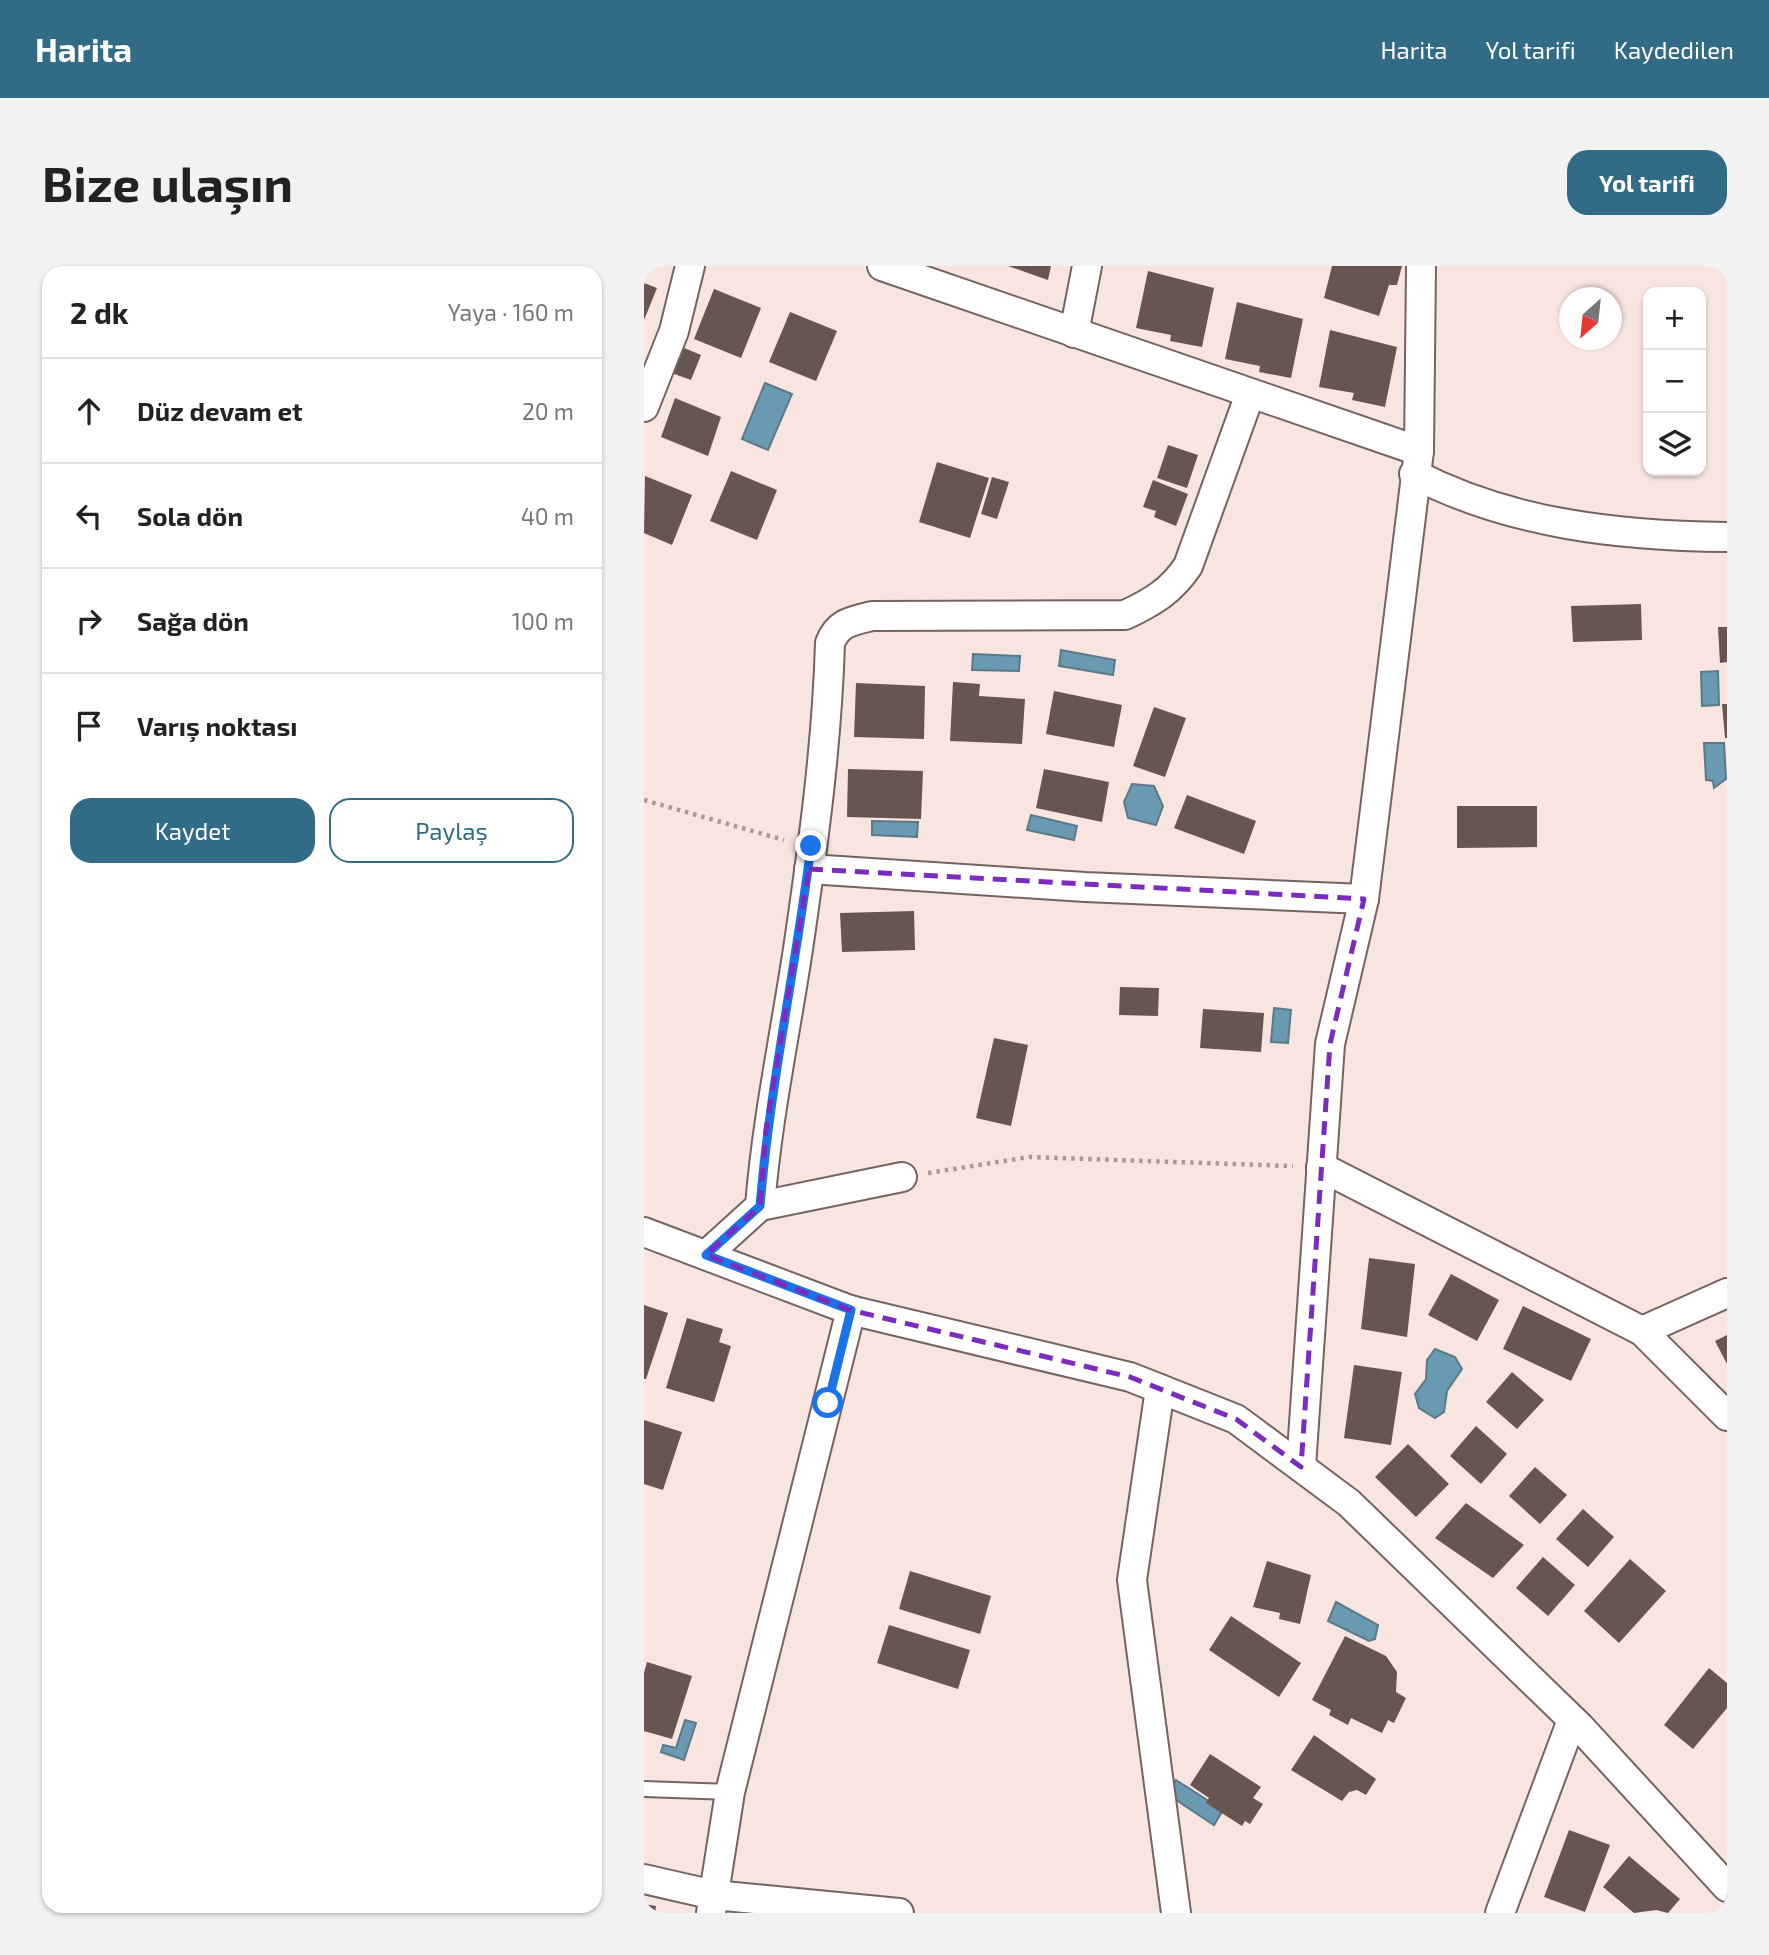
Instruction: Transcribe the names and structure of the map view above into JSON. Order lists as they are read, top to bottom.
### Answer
{
  "north": "bottom left",
  "page": {
    "header": "Harita",
    "nav": ["Harita", "Yol tarifi", "Kaydedilen"],
    "buttons": [
      "Yol tarifi",
      ["Kaydet", "Paylaş"]
    ],
    "title": "Bize ulaşın",
    "heading": ["2 dk", "Yaya · 160 m"],
    "map_buttons": ["+", "−"],
    "list": [
      ["Düz devam et", "20 m"],
      ["Sola dön", "40 m"],
      ["Sağa dön", "100 m"],
      "Varış noktası"
    ]
  }
}
